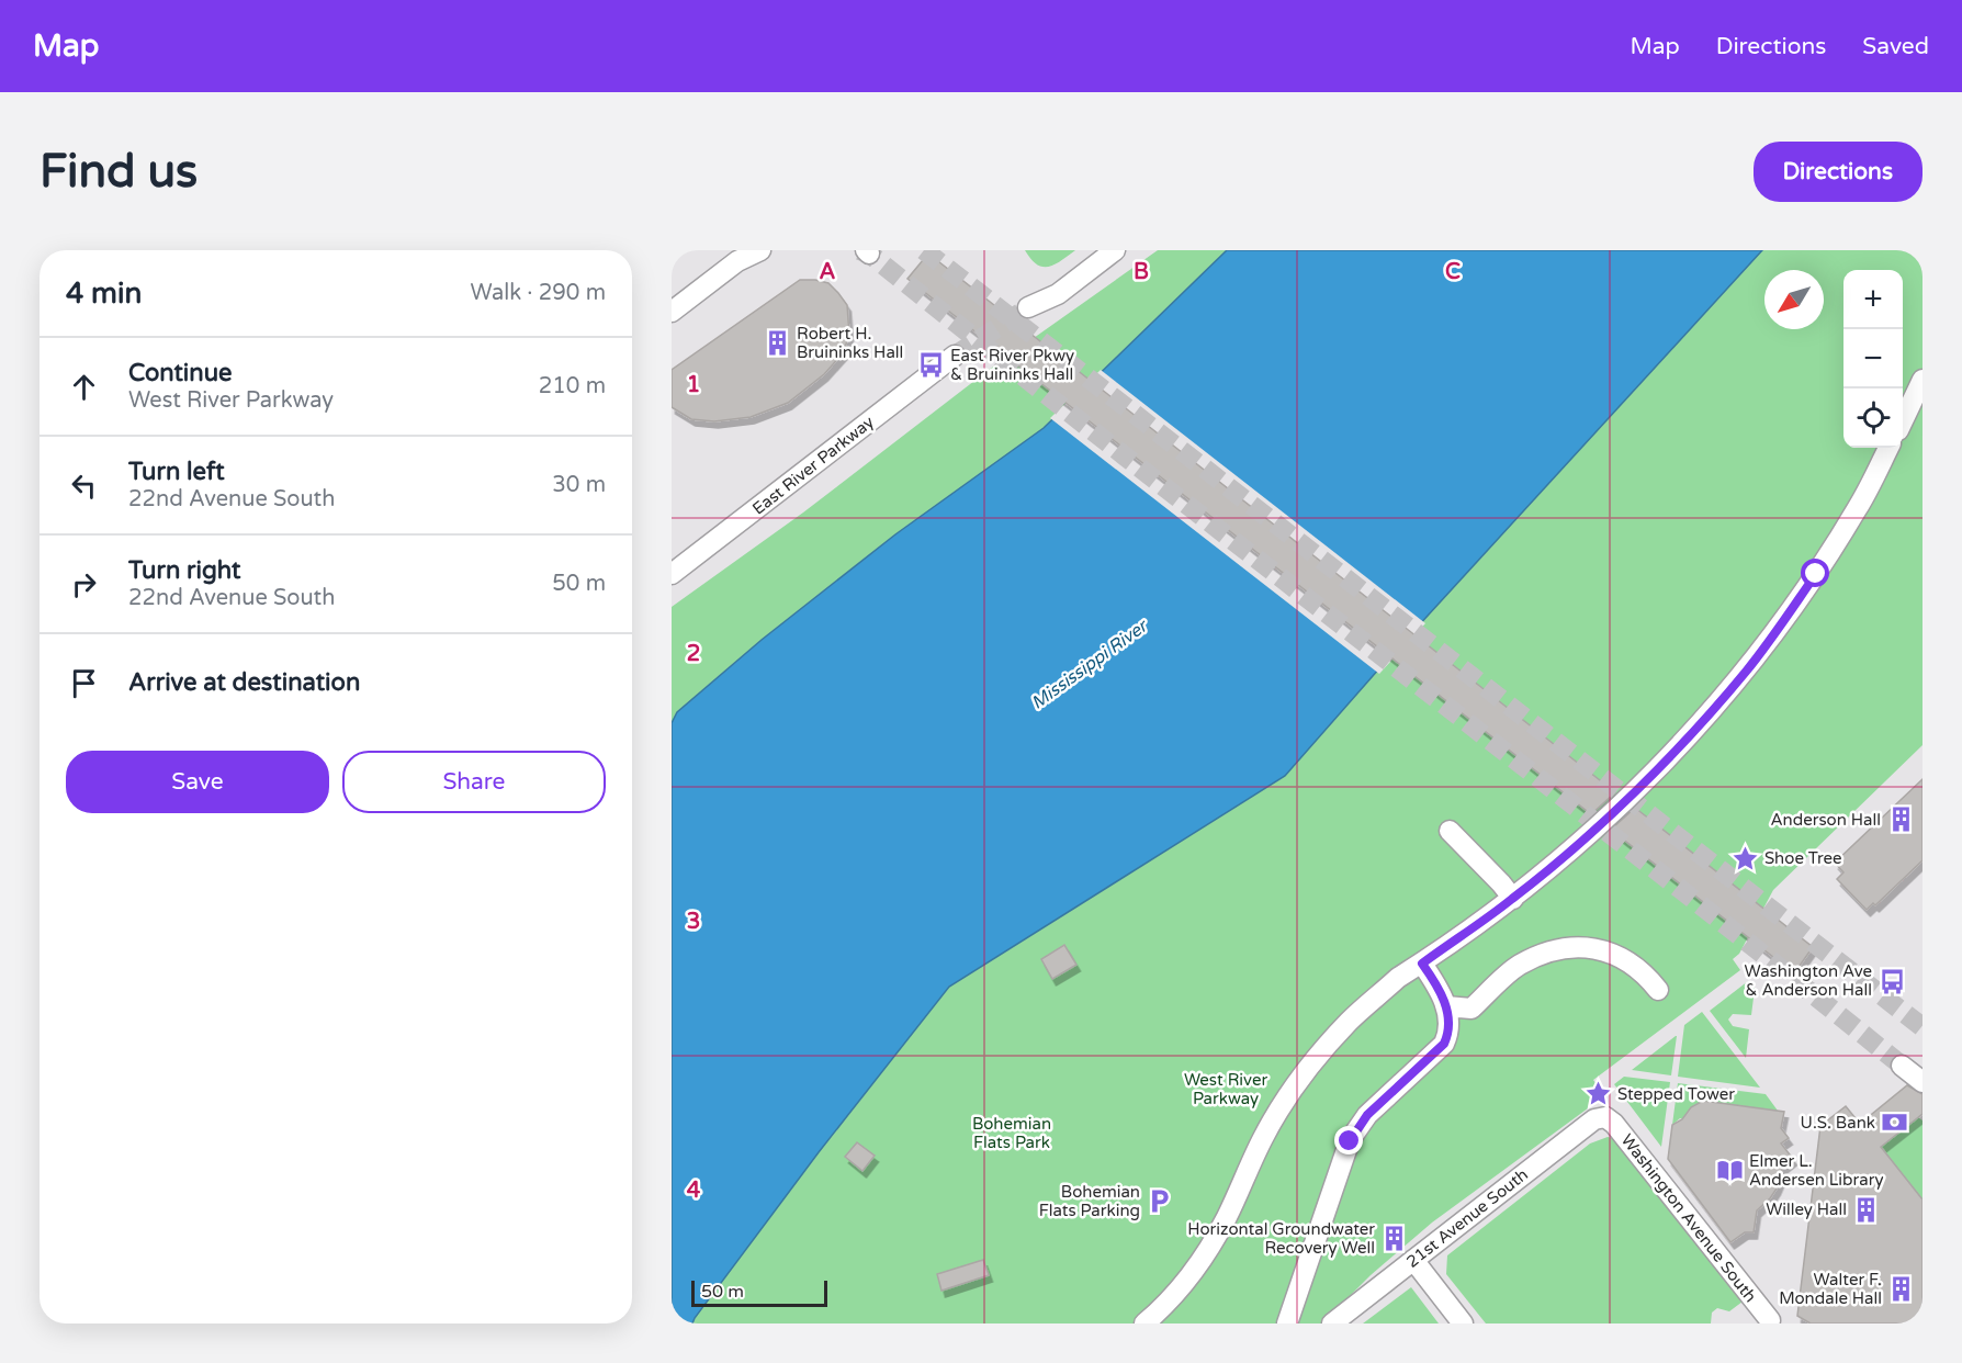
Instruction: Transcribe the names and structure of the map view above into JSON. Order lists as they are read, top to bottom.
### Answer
{
  "streets": {
    "street": ["East River Parkway", "21st Avenue South", "Washington Avenue South"]
  },
  "crossings": [
    ["21st Avenue South", "Washington Avenue South"]
  ],
  "water": ["Mississippi River"],
  "parks": ["West River Parkway", "Bohemian Flats Park"],
  "places": {
    "building": [
      "Robert H. Bruininks Hall",
      "Anderson Hall",
      "Willey Hall",
      "Horizontal Groundwater Recovery Well",
      "Walter F. Mondale Hall"
    ],
    "bus stop": ["East River Pkwy & Bruininks Hall", "Washington Ave & Anderson Hall"],
    "place": ["Shoe Tree", "Stepped Tower"],
    "bank": ["U.S. Bank"],
    "library": ["Elmer L. Andersen Library"],
    "parking": ["Bohemian Flats Parking"]
  },
  "scale_bar": "50 m",
  "north": "bottom left",
  "page": {
    "header": "Map",
    "nav": ["Map", "Directions", "Saved"],
    "buttons": [
      "Directions",
      ["Save", "Share"]
    ],
    "title": "Find us",
    "heading": ["4 min", "Walk · 290 m"],
    "map_buttons": ["+", "−"],
    "list": [
      ["Continue", "West River Parkway", "210 m"],
      ["Turn left", "22nd Avenue South", "30 m"],
      ["Turn right", "22nd Avenue South", "50 m"],
      "Arrive at destination"
    ],
    "scale": "50 m"
  },
  "grid": {
    "columns": ["A", "B", "C"],
    "rows": [
      "1",
      "2",
      "3",
      "4"
    ]
  }
}
